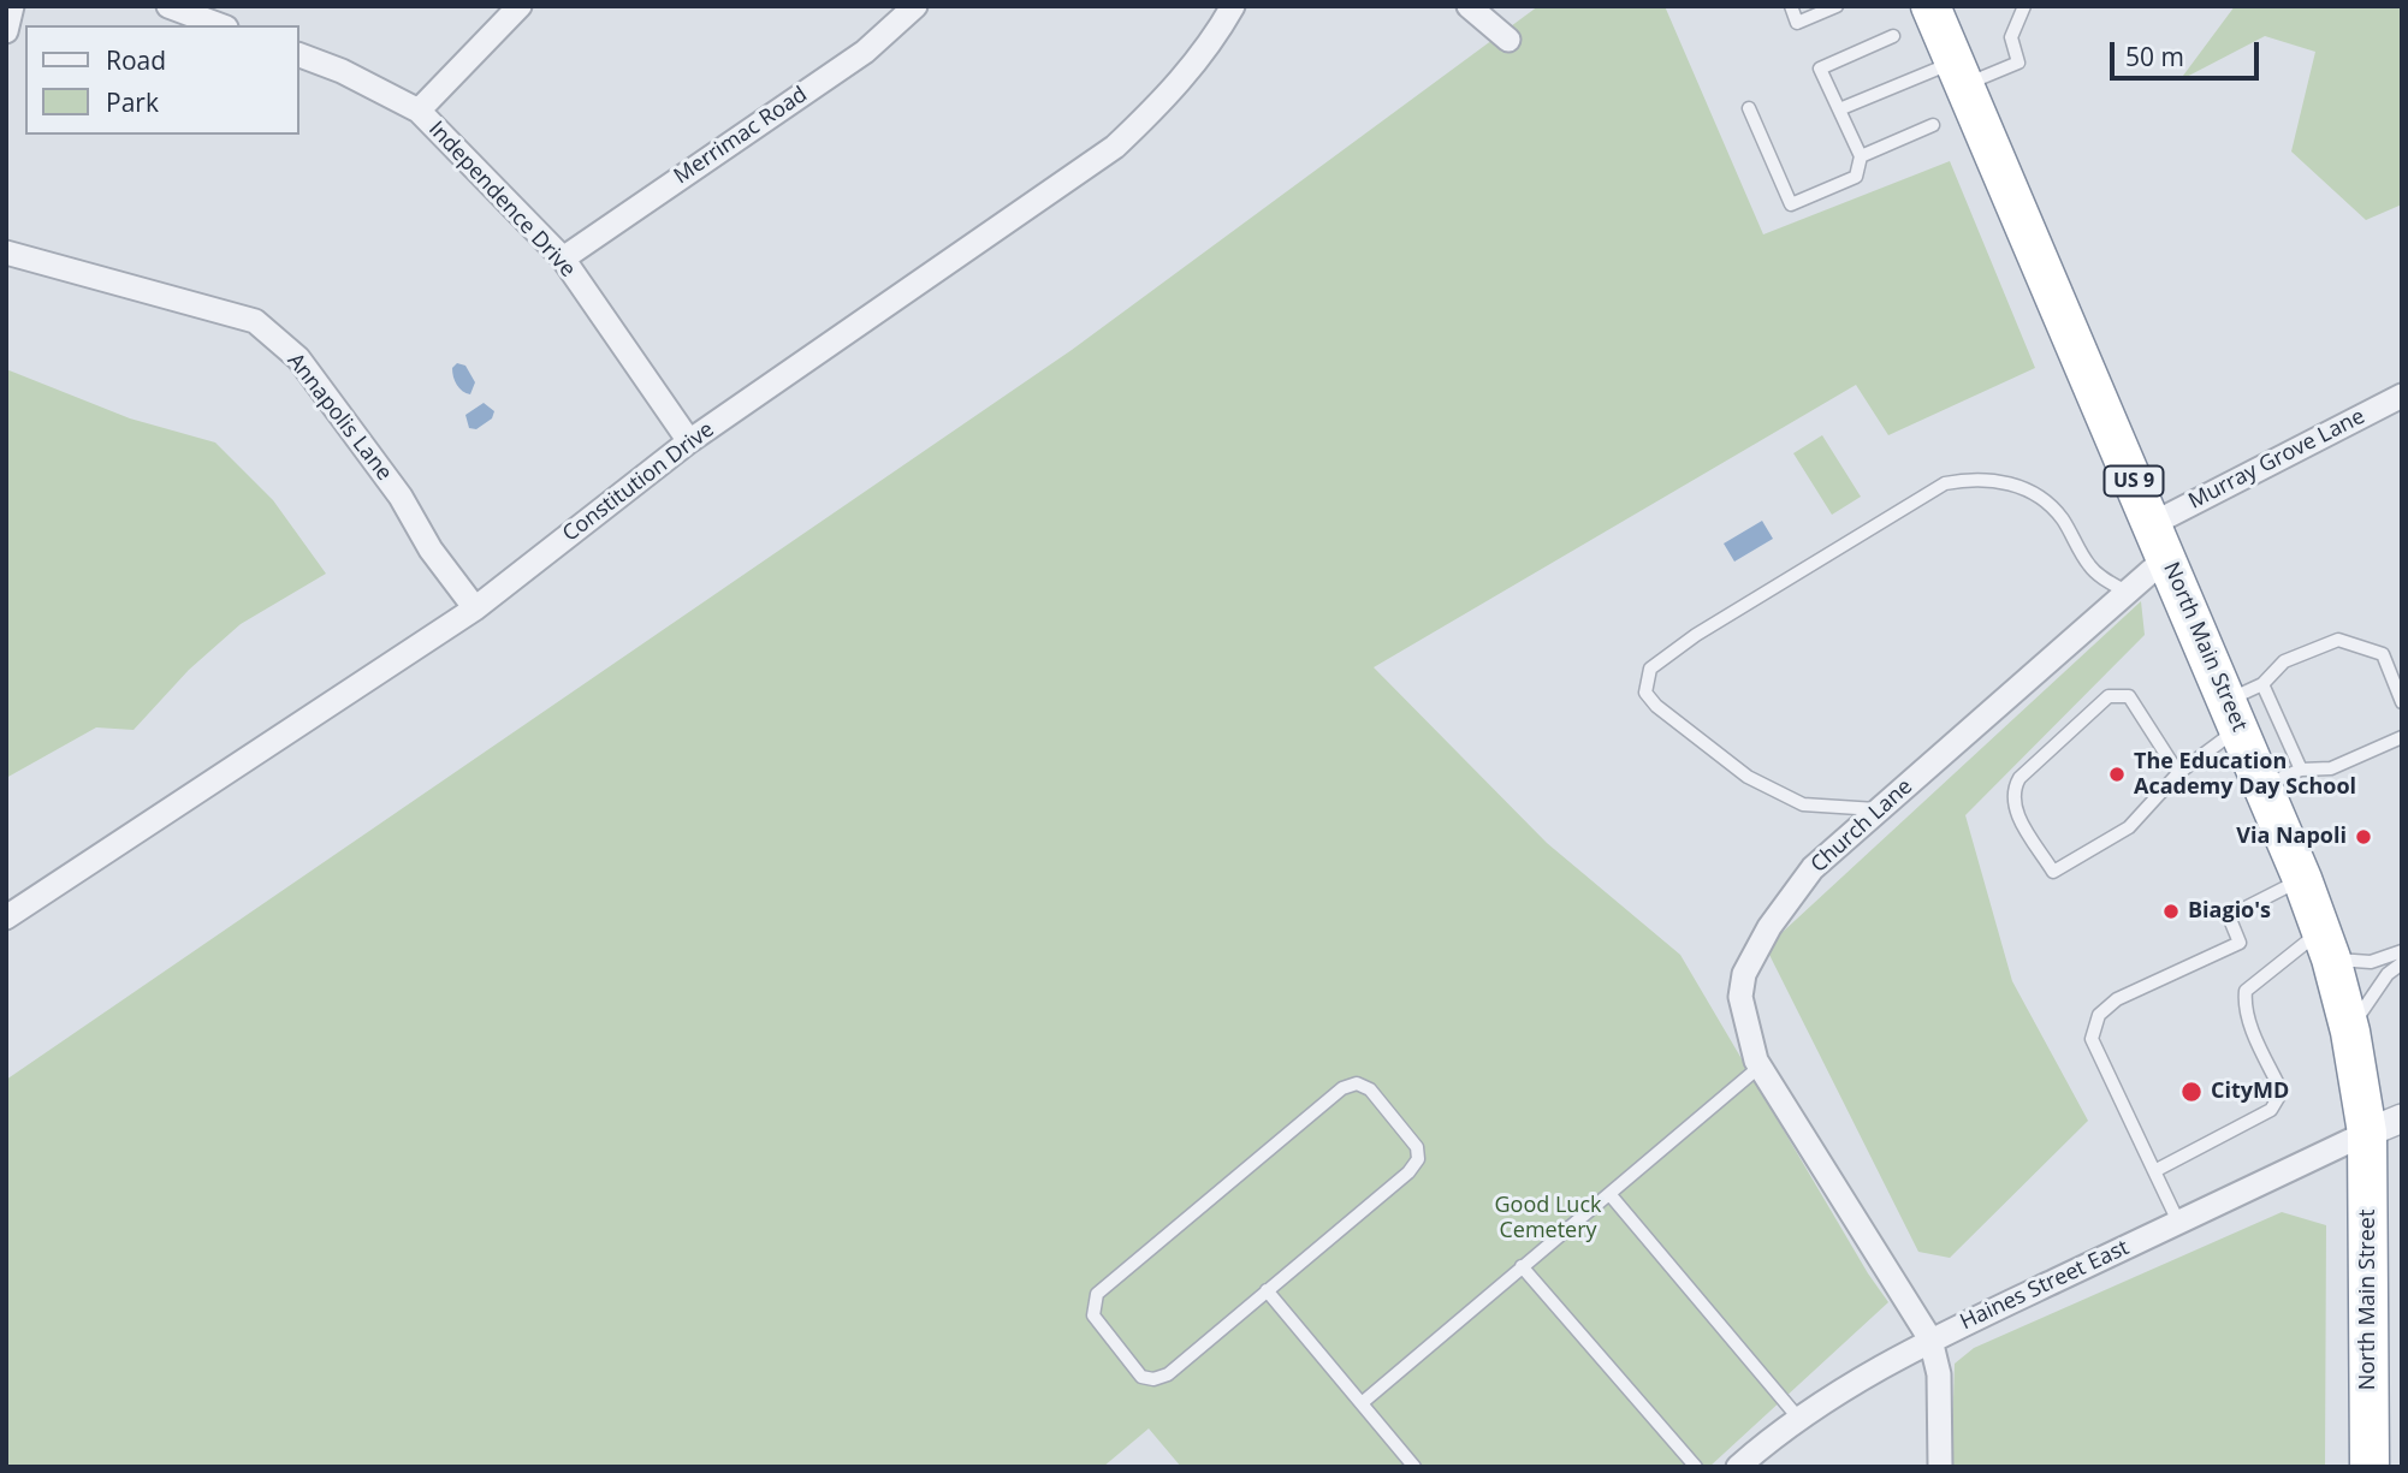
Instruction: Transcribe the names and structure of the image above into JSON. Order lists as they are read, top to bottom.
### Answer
{
  "streets": {
    "highway": ["US 9", "North Main Street"],
    "street": [
      "Merrimac Road",
      "Independence Drive",
      "Annapolis Lane",
      "Murray Grove Lane",
      "Constitution Drive",
      "Church Lane",
      "Haines Street East"
    ]
  },
  "crossings": [
    ["Merrimac Road", "Independence Drive"],
    ["Independence Drive", "Constitution Drive"],
    ["Annapolis Lane", "Constitution Drive"],
    ["Murray Grove Lane", "North Main Street"],
    ["Murray Grove Lane", "Church Lane"],
    ["North Main Street", "Church Lane"],
    ["North Main Street", "Haines Street East"],
    ["Church Lane", "Haines Street East"]
  ],
  "parks": ["Good Luck Cemetery"],
  "places": [
    "The Education Academy Day School",
    "Via Napoli",
    "Biagio's",
    "CityMD"
  ],
  "legend": ["Road", "Park"],
  "scale_bar": "50 m"
}
